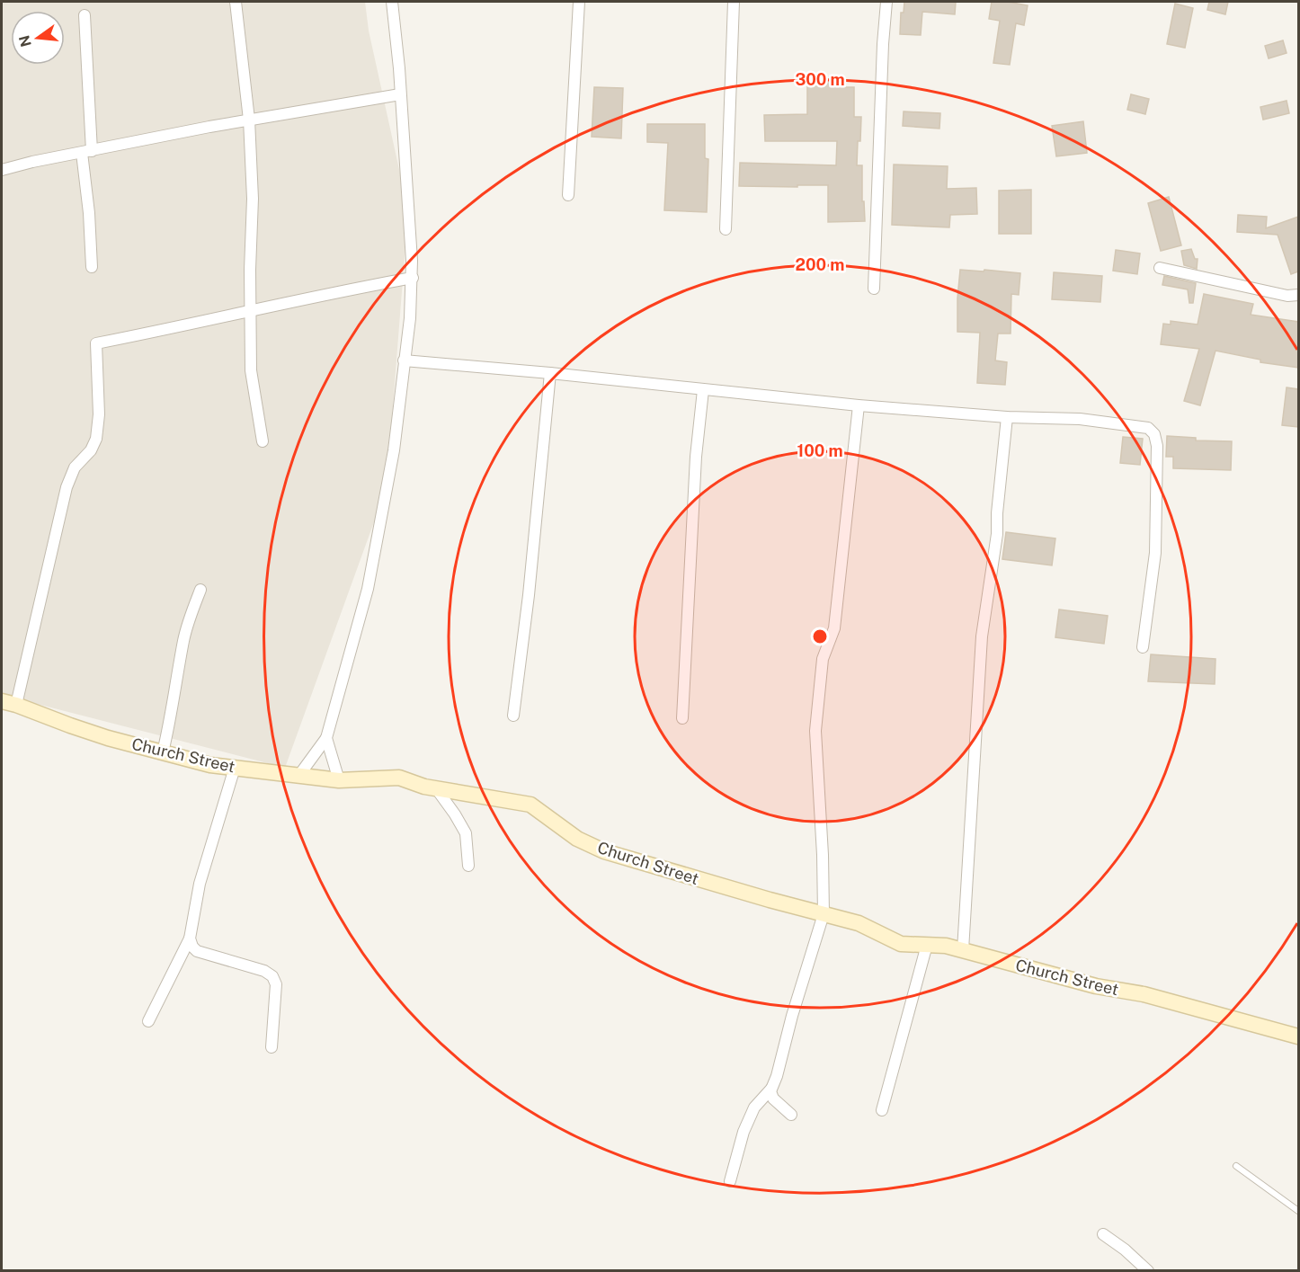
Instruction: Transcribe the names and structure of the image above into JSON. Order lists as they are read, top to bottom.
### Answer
{
  "streets": {
    "street": ["Church Street"]
  },
  "north": "left",
  "rings": ["300 m", "200 m", "100 m"]
}
